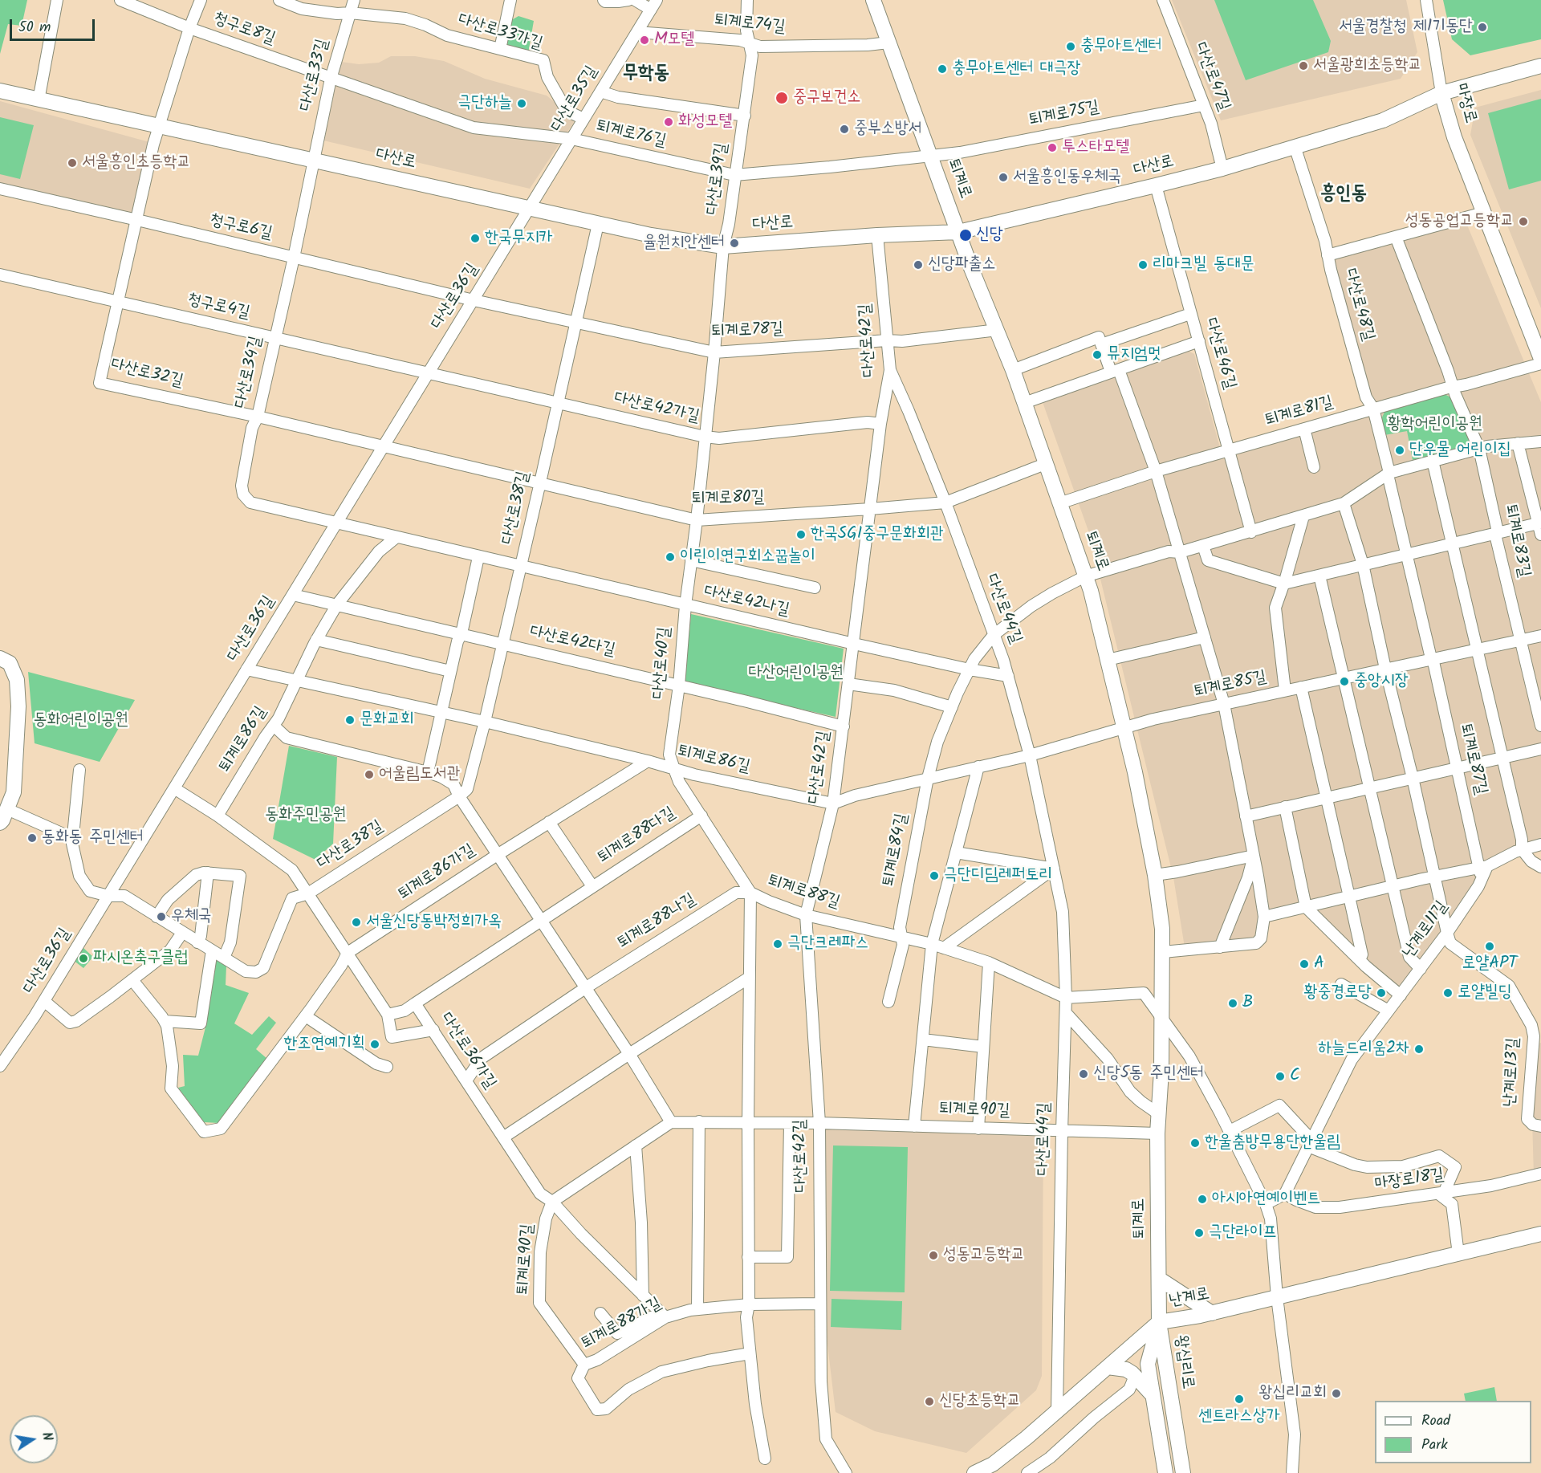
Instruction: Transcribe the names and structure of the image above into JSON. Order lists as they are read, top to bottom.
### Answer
{
  "streets": {
    "main road": [
      "마장로",
      "다산로",
      "퇴계로",
      "난계로",
      "왕십리로"
    ],
    "street": [
      "퇴계로74길",
      "청구로8길",
      "다산로33가길",
      "다산로33길",
      "다산로47길",
      "다산로35길",
      "퇴계로75길",
      "퇴계로76길",
      "다산로39길",
      "청구로6길",
      "다산로36길",
      "다산로48길",
      "청구로4길",
      "퇴계로78길",
      "다산로42길",
      "다산로46길",
      "다산로34길",
      "다산로32길",
      "다산로42가길",
      "퇴계로81길",
      "퇴계로80길",
      "다산로38길",
      "퇴계로83길",
      "다산로42나길",
      "다산로44길",
      "다산로42다길",
      "다산로40길",
      "퇴계로85길",
      "퇴계로86길",
      "퇴계로87길",
      "퇴계로88다길",
      "퇴계로84길",
      "퇴계로86가길",
      "퇴계로88길",
      "퇴계로88나길",
      "난계로11길",
      "다산로36가길",
      "난계로13길",
      "퇴계로90길",
      "마장로18길",
      "퇴계로88가길"
    ]
  },
  "crossings": [
    ["퇴계로74길", "다산로35길"],
    ["퇴계로74길", "다산로39길"],
    ["퇴계로74길", "퇴계로"],
    ["청구로8길", "다산로33길"],
    ["청구로8길", "퇴계로76길"],
    ["청구로8길", "다산로32길"],
    ["다산로33가길", "다산로33길"],
    ["다산로33가길", "다산로35길"],
    ["다산로33길", "퇴계로76길"],
    ["다산로33길", "다산로"],
    ["다산로33길", "다산로34길"],
    ["다산로47길", "퇴계로75길"],
    ["다산로47길", "다산로"],
    ["다산로35길", "퇴계로76길"],
    ["다산로35길", "다산로"],
    ["다산로35길", "다산로36길"],
    ["마장로", "다산로"],
    ["퇴계로75길", "퇴계로76길"],
    ["퇴계로75길", "퇴계로"],
    ["퇴계로76길", "다산로39길"],
    ["퇴계로76길", "퇴계로"],
    ["다산로", "다산로39길"],
    ["다산로", "퇴계로"],
    ["다산로", "다산로36길"],
    ["다산로", "다산로48길"],
    ["다산로", "다산로42길"],
    ["다산로", "다산로46길"],
    ["다산로", "다산로34길"],
    ["다산로", "다산로32길"],
    ["다산로", "다산로38길"],
    ["다산로", "다산로40길"],
    ["다산로39길", "다산로40길"],
    ["퇴계로", "퇴계로78길"],
    ["퇴계로", "퇴계로81길"],
    ["퇴계로", "퇴계로80길"],
    ["퇴계로", "퇴계로85길"],
    ["퇴계로", "퇴계로84길"],
    ["퇴계로", "퇴계로88길"],
    ["퇴계로", "퇴계로90길"],
    ["퇴계로", "난계로"],
    ["퇴계로", "왕십리로"],
    ["청구로6길", "다산로36길"],
    ["청구로6길", "퇴계로78길"],
    ["청구로6길", "다산로34길"],
    ["청구로6길", "다산로32길"],
    ["다산로36길", "청구로4길"],
    ["다산로36길", "퇴계로78길"],
    ["다산로36길", "다산로34길"],
    ["다산로36길", "다산로32길"],
    ["다산로36길", "다산로42가길"],
    ["다산로36길", "퇴계로80길"],
    ["다산로36길", "다산로42나길"],
    ["다산로36길", "다산로42다길"],
    ["다산로36길", "퇴계로86길"],
    ["다산로48길", "퇴계로81길"],
    ["청구로4길", "다산로34길"],
    ["청구로4길", "다산로32길"],
    ["청구로4길", "다산로42가길"],
    ["퇴계로78길", "다산로42길"],
    ["퇴계로78길", "다산로38길"],
    ["퇴계로78길", "다산로40길"],
    ["다산로42길", "다산로42가길"],
    ["다산로42길", "퇴계로80길"],
    ["다산로42길", "다산로42나길"],
    ["다산로42길", "다산로44길"],
    ["다산로42길", "다산로42다길"],
    ["다산로42길", "퇴계로86길"],
    ["다산로42길", "퇴계로88길"],
    ["다산로42길", "퇴계로90길"],
    ["다산로46길", "퇴계로81길"],
    ["다산로34길", "다산로32길"],
    ["다산로34길", "다산로42나길"],
    ["다산로32길", "퇴계로80길"],
    ["다산로42가길", "다산로38길"],
    ["다산로42가길", "다산로40길"],
    ["퇴계로80길", "다산로38길"],
    ["퇴계로80길", "다산로44길"],
    ["퇴계로80길", "다산로40길"],
    ["다산로38길", "다산로42나길"],
    ["다산로38길", "다산로42다길"],
    ["다산로38길", "퇴계로86길"],
    ["퇴계로83길", "퇴계로85길"],
    ["다산로42나길", "다산로44길"],
    ["다산로42나길", "다산로40길"],
    ["다산로42나길", "퇴계로84길"],
    ["다산로44길", "퇴계로84길"],
    ["다산로44길", "퇴계로88길"],
    ["다산로44길", "퇴계로90길"],
    ["다산로44길", "난계로"],
    ["다산로42다길", "다산로40길"],
    ["다산로42다길", "퇴계로86길"],
    ["다산로40길", "퇴계로86길"],
    ["다산로40길", "퇴계로88길"],
    ["퇴계로85길", "퇴계로87길"],
    ["퇴계로86길", "퇴계로86가길"],
    ["퇴계로86길", "퇴계로88길"],
    ["퇴계로87길", "난계로11길"],
    ["퇴계로88다길", "퇴계로86가길"],
    ["퇴계로88다길", "퇴계로88길"],
    ["퇴계로88다길", "다산로36가길"],
    ["퇴계로84길", "퇴계로88길"],
    ["퇴계로88길", "퇴계로88나길"],
    ["퇴계로88나길", "다산로36가길"],
    ["난계로11길", "난계로13길"],
    ["난계로11길", "마장로18길"],
    ["다산로36가길", "퇴계로90길"],
    ["퇴계로90길", "퇴계로88가길"],
    ["난계로", "왕십리로"]
  ],
  "districts": ["무학동", "흥인동"],
  "parks": [
    "황학어린이공원",
    "다산어린이공원",
    "동화어린이공원",
    "동화주민공원"
  ],
  "places": [
    "서울경찰청 제1기동단",
    "M모텔",
    "충무아트센터",
    "서울광희초등학교",
    "충무아트센터 대극장",
    "중구보건소",
    "극단하늘",
    "화성모텔",
    "중부소방서",
    "투스타모텔",
    "서울흥인초등학교",
    "서울흥인동우체국",
    "성동공업고등학교",
    "신당",
    "한국무지카",
    "율원치안센터",
    "신당파출소",
    "리마크빌 동대문",
    "뮤지엄멋",
    "단우물 어린이집",
    "한국SGI중구문화회관",
    "이린이연구회소꿉놀이",
    "중앙시장",
    "문화교회",
    "어울림도서관",
    "동화동 주민센터",
    "극단디딤레퍼토리",
    "우체국",
    "서울신당동박정희가옥",
    "극단크레파스",
    "로얄APT",
    "파시온축구클럽",
    "A",
    "황중경로당",
    "로얄빌딩",
    "B",
    "한조연예기획",
    "하늘드리움2차",
    "신당5동 주민센터",
    "C",
    "한울춤방무용단한울림",
    "아시아연예이벤트",
    "극단라이프",
    "성동고등학교",
    "왕십리교회",
    "센트라스상가",
    "신당초등학교"
  ],
  "legend": ["Road", "Park"],
  "scale_bar": "50 m",
  "north": "right"
}
